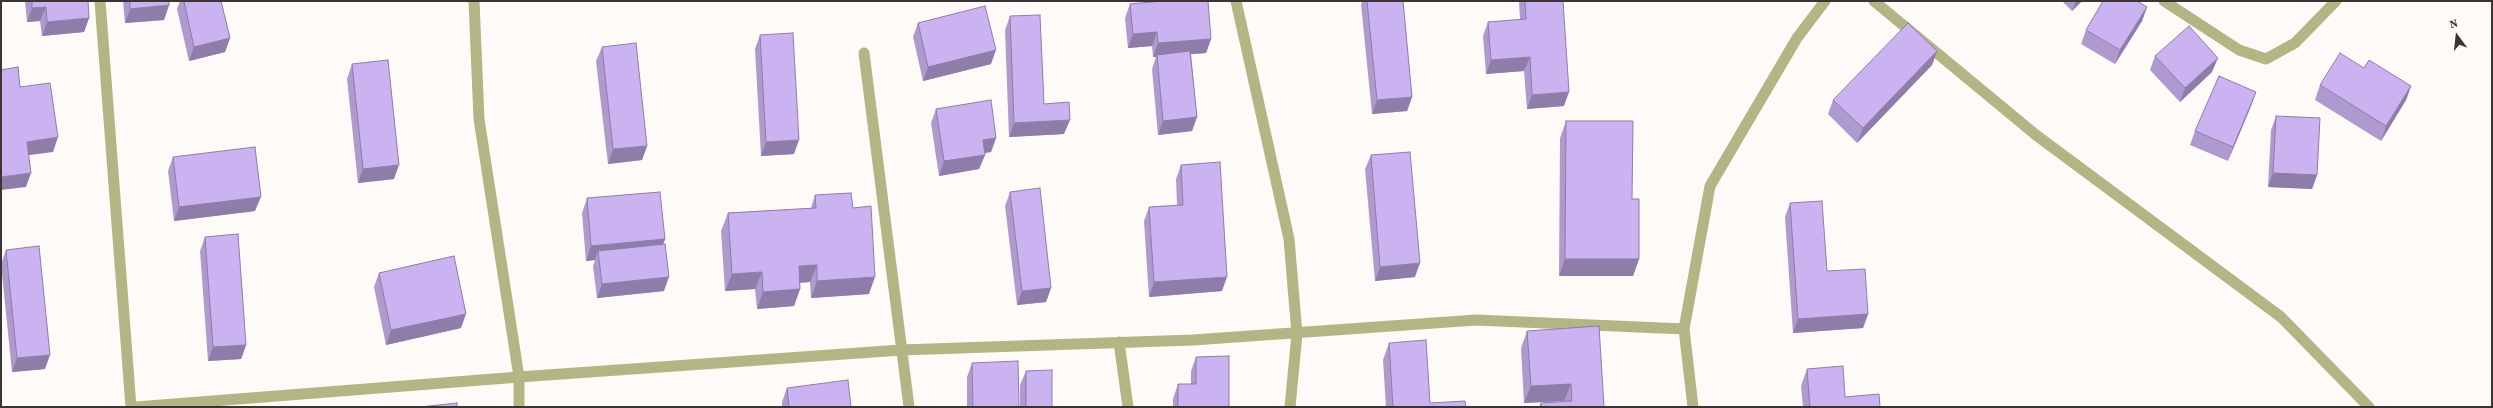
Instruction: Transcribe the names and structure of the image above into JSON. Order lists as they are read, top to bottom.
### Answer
{
  "north": "top"
}
